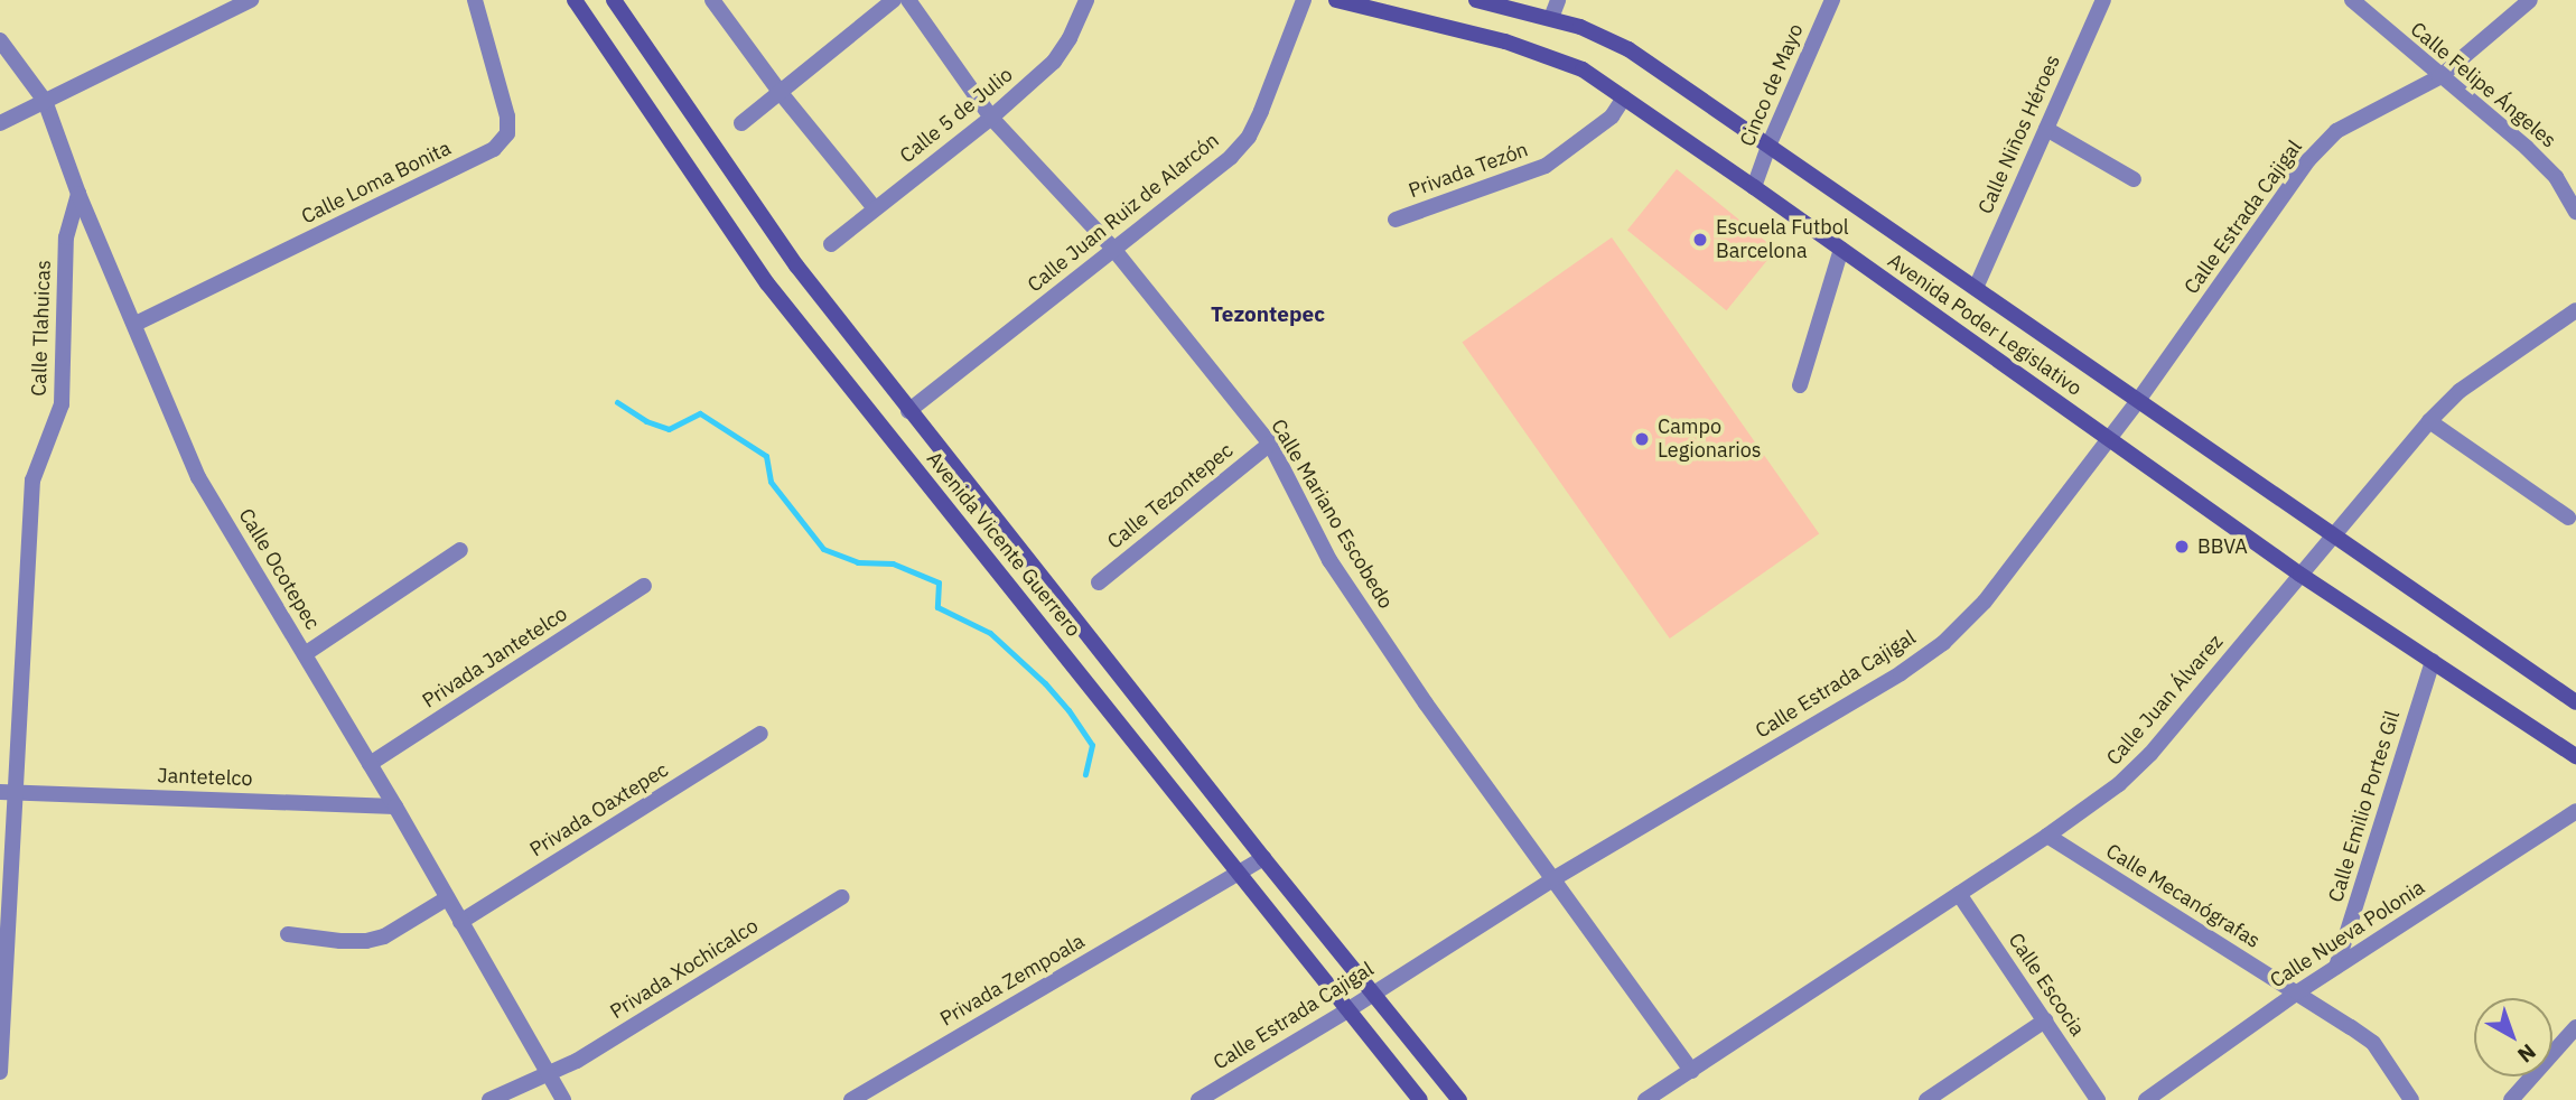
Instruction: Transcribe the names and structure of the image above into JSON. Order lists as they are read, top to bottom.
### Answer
{
  "streets": {
    "main road": ["Avenida Poder Legislativo", "Avenida Vicente Guerrero"],
    "street": [
      "Cinco de Mayo",
      "Calle Felipe Ángeles",
      "Calle 5 de Julio",
      "Calle Niños Héroes",
      "Privada Tezón",
      "Calle Loma Bonita",
      "Calle Juan Ruiz de Alarcón",
      "Calle Estrada Cajigal",
      "Calle Tlahuicas",
      "Calle Tezontepec",
      "Calle Mariano Escobedo",
      "Calle Ocotepec",
      "Privada Jantetelco",
      "Calle Juan Álvarez",
      "Jantetelco",
      "Calle Emilio Portes Gil",
      "Privada Oaxtepec",
      "Calle Mecanógrafas",
      "Calle Nueva Polonia",
      "Privada Xochicalco",
      "Privada Zempoala",
      "Calle Escocia"
    ]
  },
  "crossings": [
    ["Cinco de Mayo", "Avenida Poder Legislativo"],
    ["Calle Felipe Ángeles", "Calle Estrada Cajigal"],
    ["Calle 5 de Julio", "Calle Mariano Escobedo"],
    ["Calle Niños Héroes", "Avenida Poder Legislativo"],
    ["Privada Tezón", "Avenida Poder Legislativo"],
    ["Calle Loma Bonita", "Calle Ocotepec"],
    ["Calle Juan Ruiz de Alarcón", "Calle Mariano Escobedo"],
    ["Calle Juan Ruiz de Alarcón", "Avenida Vicente Guerrero"],
    ["Calle Estrada Cajigal", "Avenida Poder Legislativo"],
    ["Calle Estrada Cajigal", "Calle Mariano Escobedo"],
    ["Calle Estrada Cajigal", "Avenida Vicente Guerrero"],
    ["Avenida Poder Legislativo", "Calle Juan Álvarez"],
    ["Avenida Poder Legislativo", "Calle Emilio Portes Gil"],
    ["Calle Tlahuicas", "Calle Ocotepec"],
    ["Calle Tlahuicas", "Jantetelco"],
    ["Calle Tezontepec", "Calle Mariano Escobedo"],
    ["Calle Mariano Escobedo", "Calle Juan Álvarez"],
    ["Avenida Vicente Guerrero", "Privada Zempoala"],
    ["Calle Ocotepec", "Privada Jantetelco"],
    ["Calle Ocotepec", "Jantetelco"],
    ["Calle Ocotepec", "Privada Oaxtepec"],
    ["Calle Ocotepec", "Privada Xochicalco"],
    ["Calle Juan Álvarez", "Calle Mecanógrafas"],
    ["Calle Juan Álvarez", "Calle Escocia"],
    ["Calle Emilio Portes Gil", "Calle Nueva Polonia"],
    ["Calle Mecanógrafas", "Calle Nueva Polonia"]
  ],
  "districts": ["Tezontepec"],
  "places": ["Escuela Futbol Barcelona", "Campo Legionarios", "BBVA"],
  "north": "bottom right"
}
